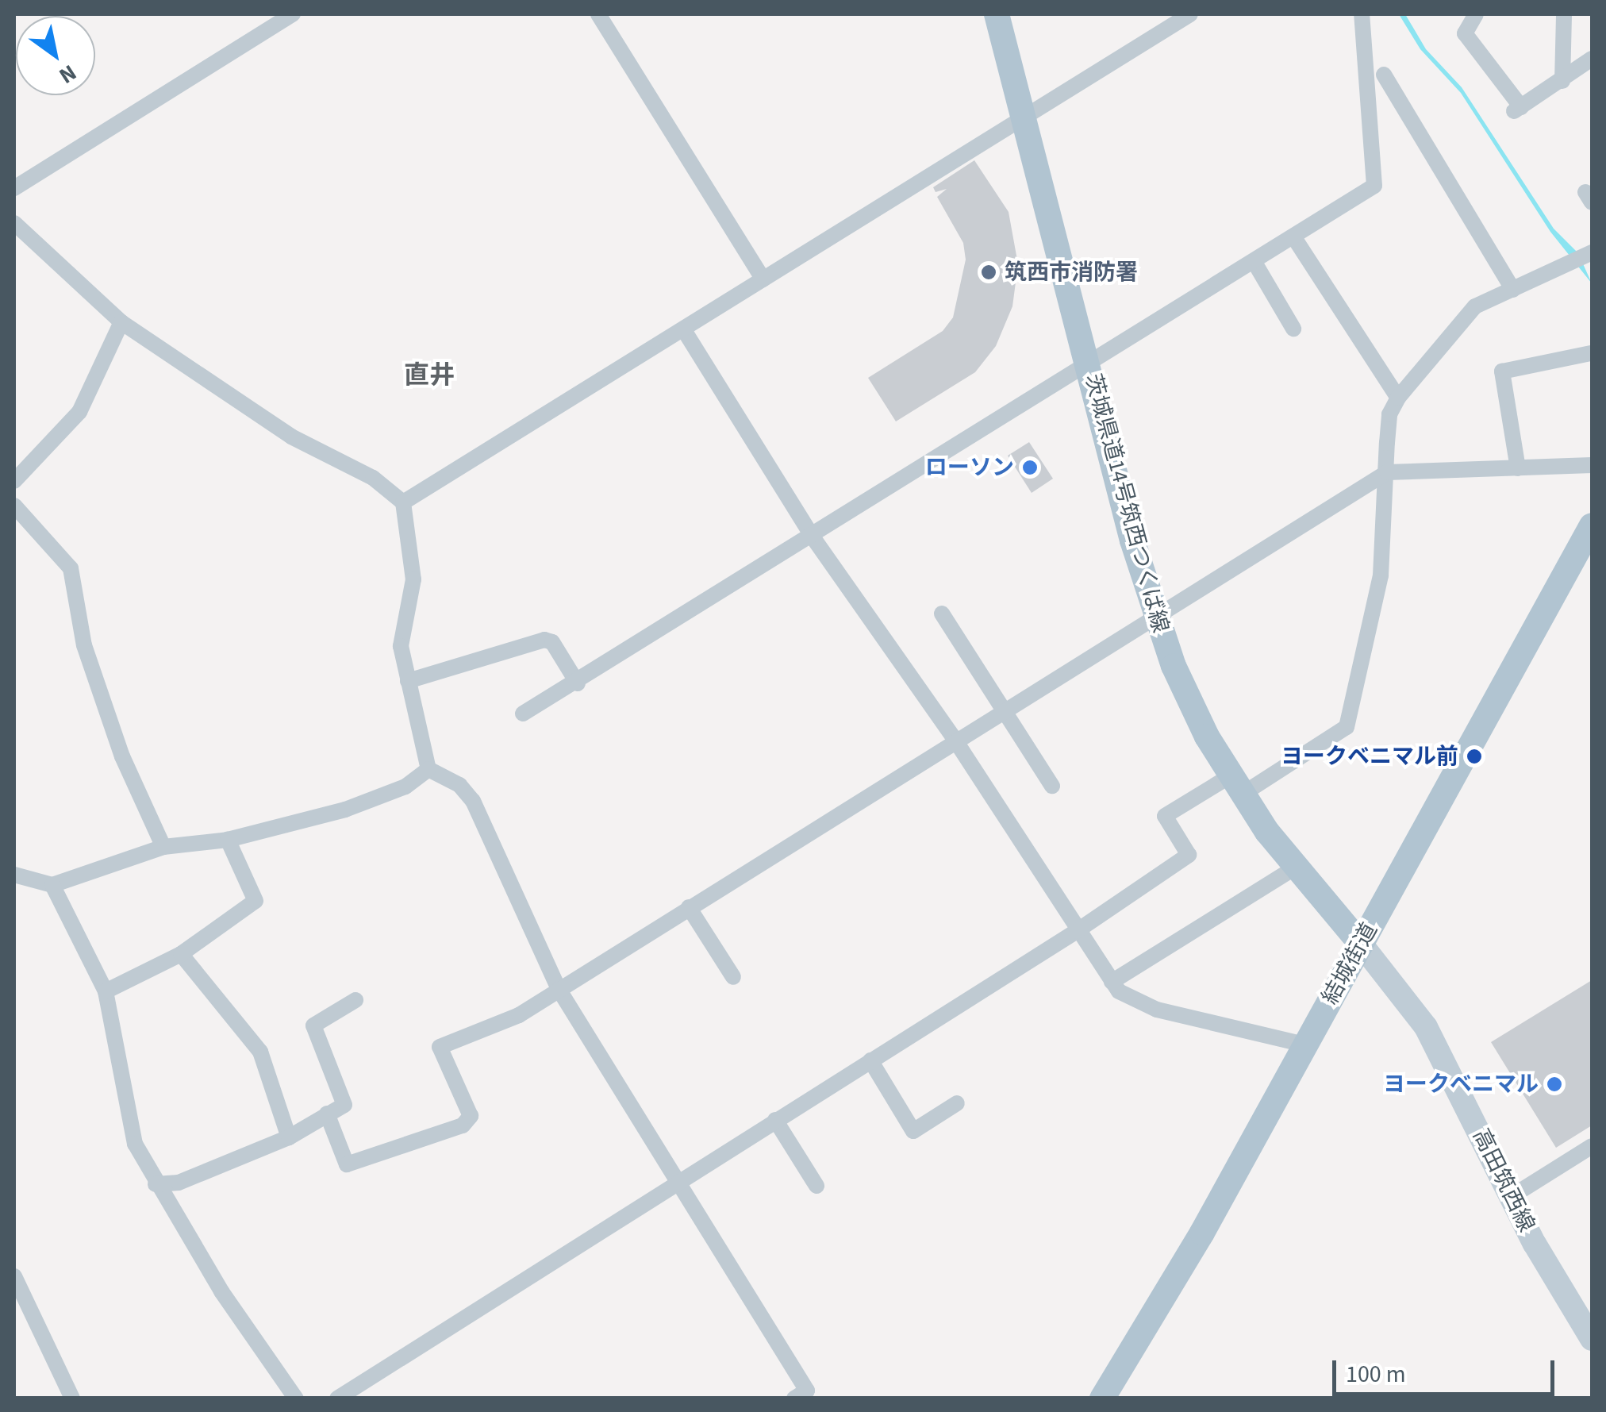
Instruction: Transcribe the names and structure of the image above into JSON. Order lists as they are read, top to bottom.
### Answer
{
  "streets": {
    "main road": ["茨城県道14号筑西つくば線", "結城街道", "高田筑西線"]
  },
  "crossings": [
    ["茨城県道14号筑西つくば線", "結城街道"],
    ["茨城県道14号筑西つくば線", "高田筑西線"],
    ["結城街道", "高田筑西線"]
  ],
  "districts": ["直井"],
  "places": [
    "筑西市消防署",
    "ローソン",
    "ヨークベニマル前",
    "ヨークベニマル"
  ],
  "scale_bar": "100 m",
  "north": "bottom right"
}
